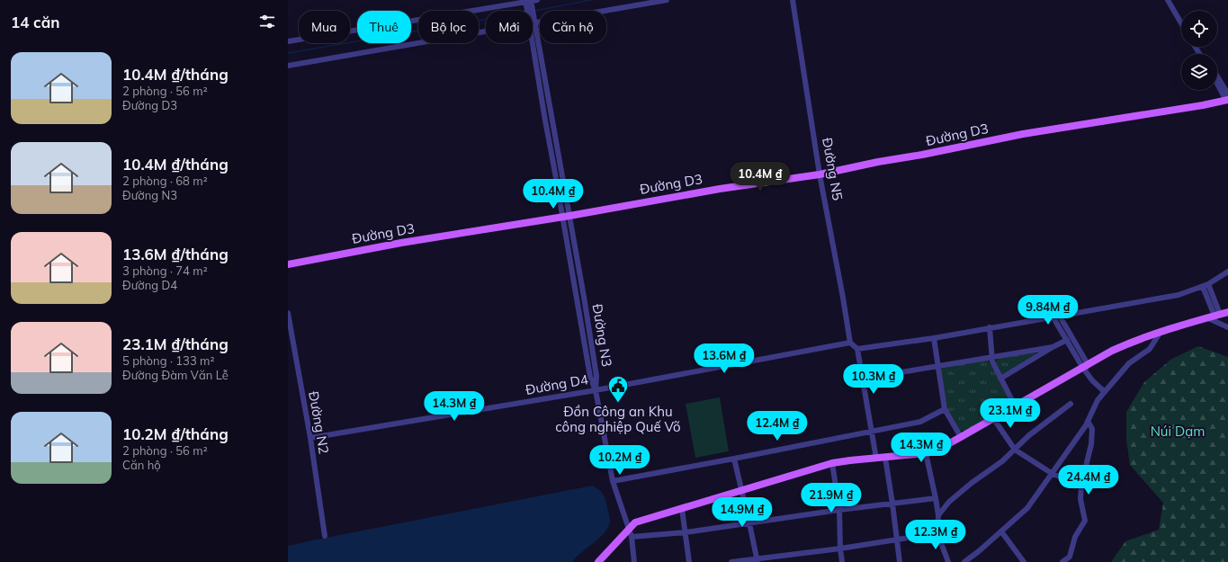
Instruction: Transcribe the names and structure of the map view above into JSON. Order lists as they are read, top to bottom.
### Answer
{
  "streets": {
    "main road": ["Đường D3"],
    "street": [
      "Đường N5",
      "Đường N3",
      "Đường D4",
      "Đường N2"
    ]
  },
  "crossings": [
    ["Đường D3", "Đường N5"],
    ["Đường D3", "Đường N3"],
    ["Đường N5", "Đường D4"],
    ["Đường N3", "Đường D4"],
    ["Đường D4", "Đường N2"]
  ],
  "parks": ["Núi Dạm"],
  "places": {
    "public building": ["Đồn Công an Khu công nghiệp Quế Võ"]
  },
  "page": {
    "heading": "14 căn",
    "chip": [
      "Mua",
      "Thuê",
      "Bộ lọc",
      "Mới",
      "Căn hộ"
    ],
    "list": [
      {
        "name": "10.4M ₫/tháng",
        "note": "2 phòng · 56 m² · Đường D3"
      },
      {
        "name": "10.4M ₫/tháng",
        "note": "2 phòng · 68 m² · Đường N3"
      },
      {
        "name": "13.6M ₫/tháng",
        "note": "3 phòng · 74 m² · Đường D4"
      },
      {
        "name": "23.1M ₫/tháng",
        "note": "5 phòng · 133 m² · Đường Đàm Văn Lễ"
      },
      {
        "name": "10.2M ₫/tháng",
        "note": "2 phòng · 56 m² · Căn hộ"
      }
    ],
    "price": [
      "10.4M ₫",
      "10.4M ₫",
      "9.84M ₫",
      "13.6M ₫",
      "10.3M ₫",
      "14.3M ₫",
      "23.1M ₫",
      "12.4M ₫",
      "14.3M ₫",
      "10.2M ₫",
      "24.4M ₫",
      "21.9M ₫",
      "14.9M ₫",
      "12.3M ₫"
    ]
  }
}
